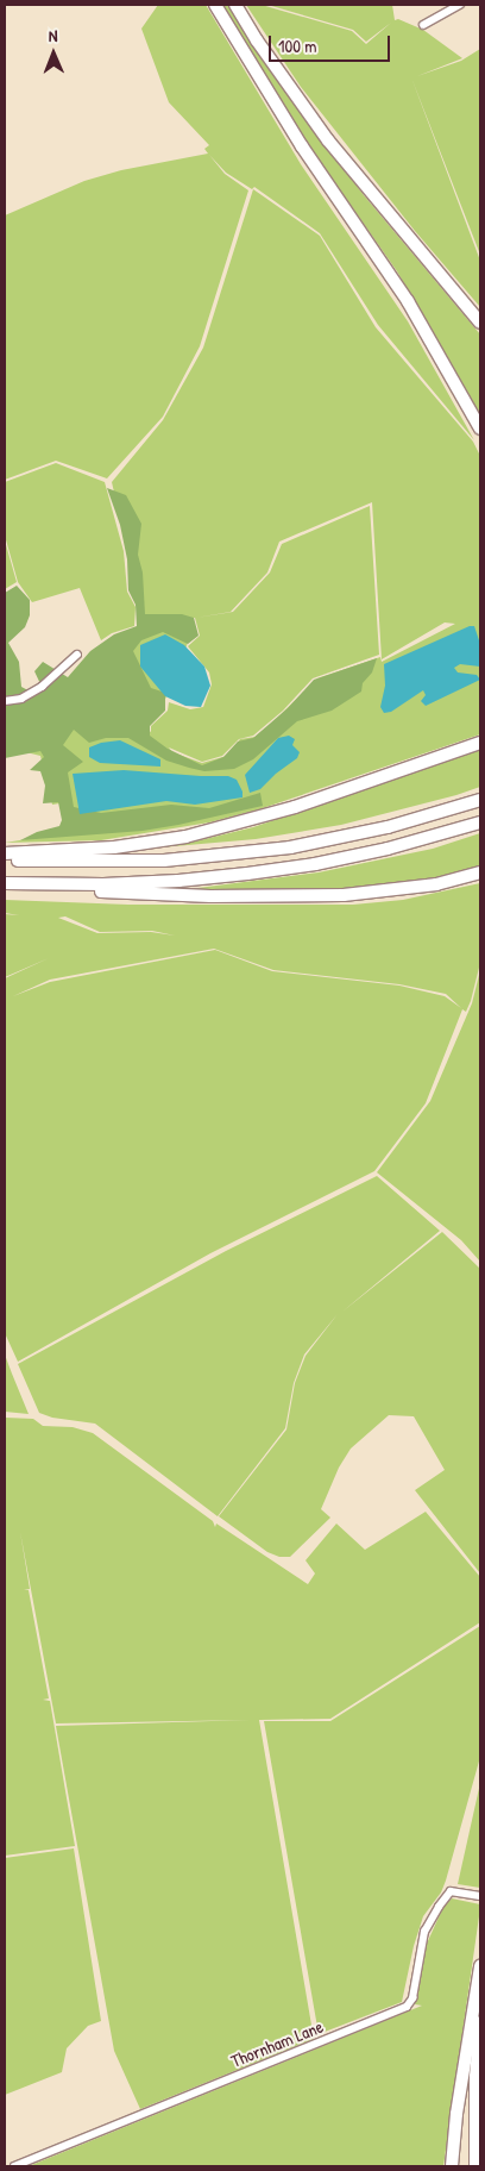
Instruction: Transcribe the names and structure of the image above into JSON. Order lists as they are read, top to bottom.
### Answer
{
  "streets": {
    "street": ["Thornham Lane"]
  },
  "scale_bar": "100 m",
  "north": "top"
}
